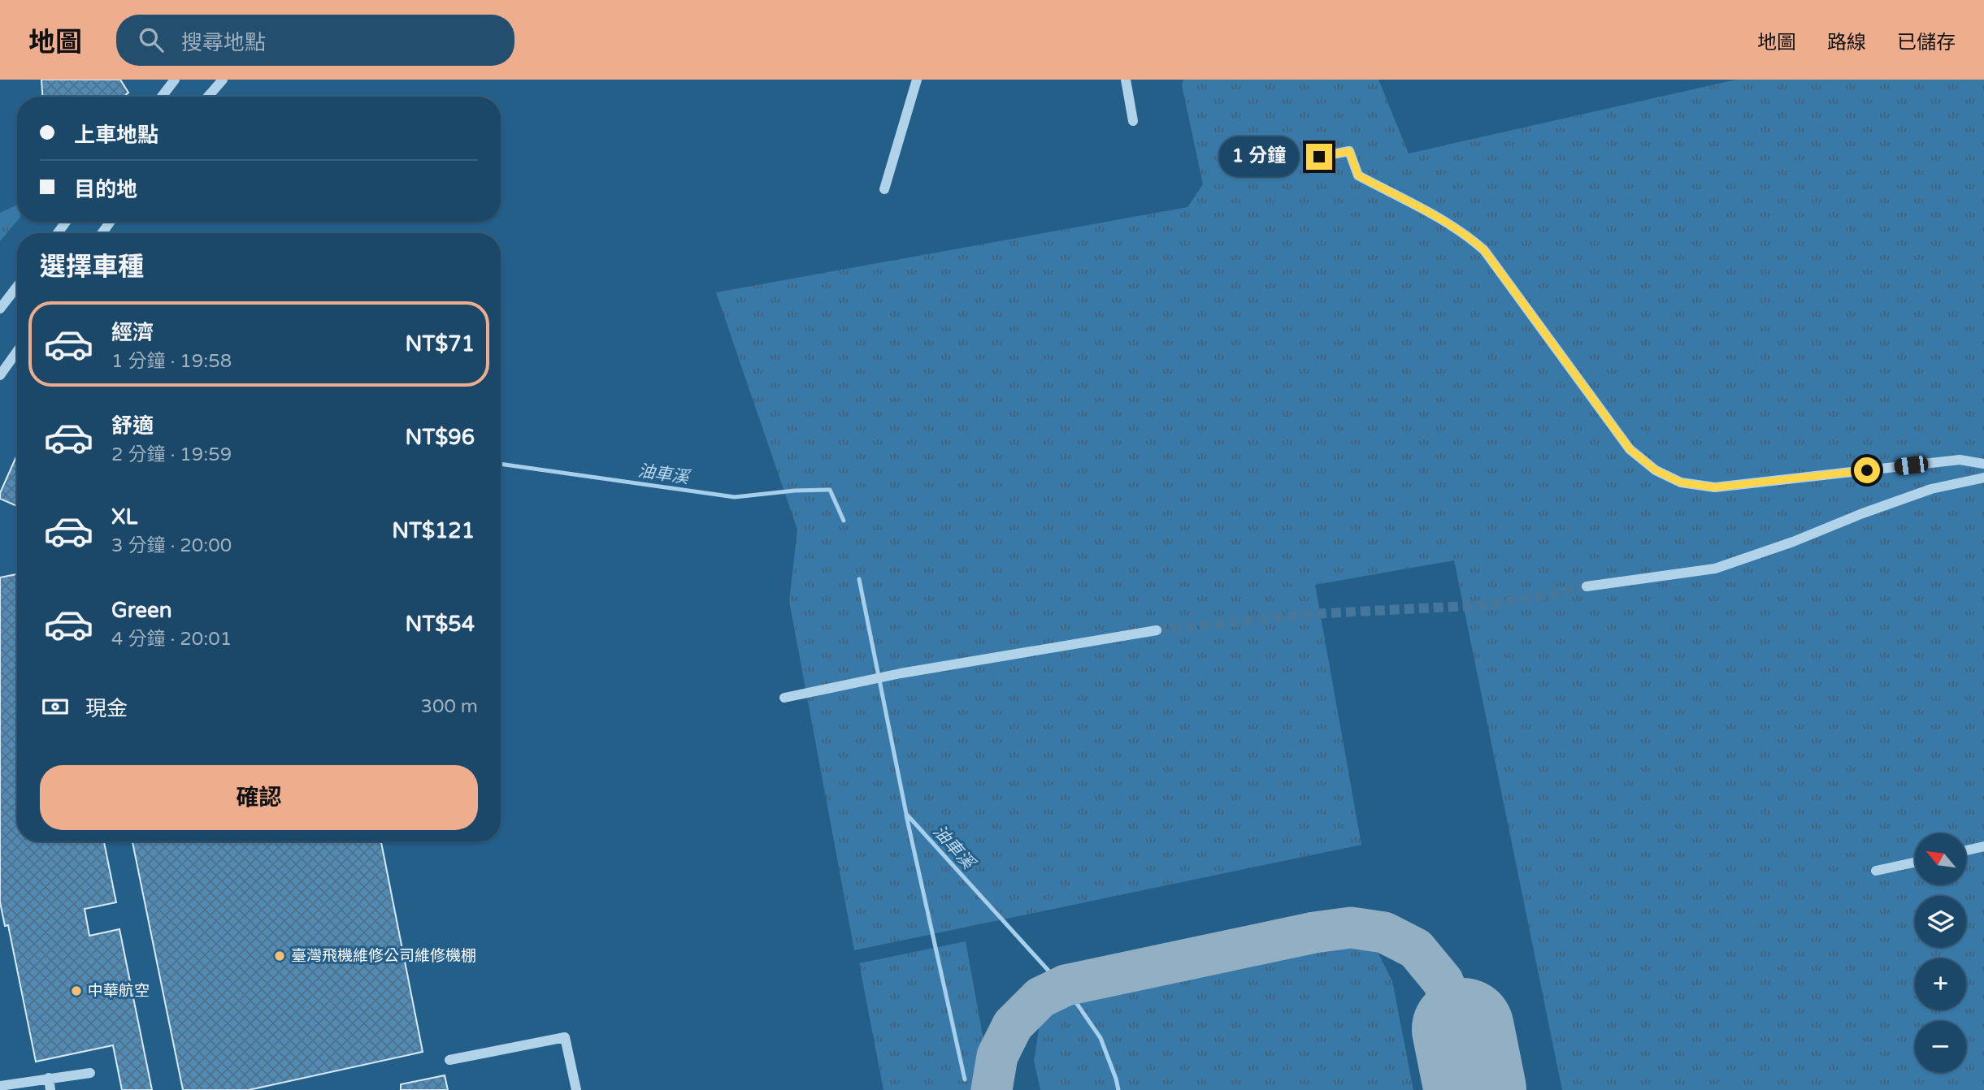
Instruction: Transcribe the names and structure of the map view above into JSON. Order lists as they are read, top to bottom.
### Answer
{
  "water": ["油車溪"],
  "places": ["臺灣飛機維修公司維修機棚", "中華航空"],
  "north": "top left",
  "page": {
    "header": "地圖",
    "search": "搜尋地點",
    "nav": ["地圖", "路線", "已儲存"],
    "banner": ["上車地點", "目的地"],
    "bubble": "1 分鐘",
    "heading": "選擇車種",
    "list": [
      {
        "name": "經濟",
        "note": "1 分鐘 · 19:58",
        "value": "NT$71"
      },
      {
        "name": "舒適",
        "note": "2 分鐘 · 19:59",
        "value": "NT$96"
      },
      {
        "name": "XL",
        "note": "3 分鐘 · 20:00",
        "value": "NT$121"
      },
      {
        "name": "Green",
        "note": "4 分鐘 · 20:01",
        "value": "NT$54"
      }
    ],
    "pay": ["現金", "300 m"],
    "buttons": "確認",
    "map_buttons": ["+", "−"]
  }
}
